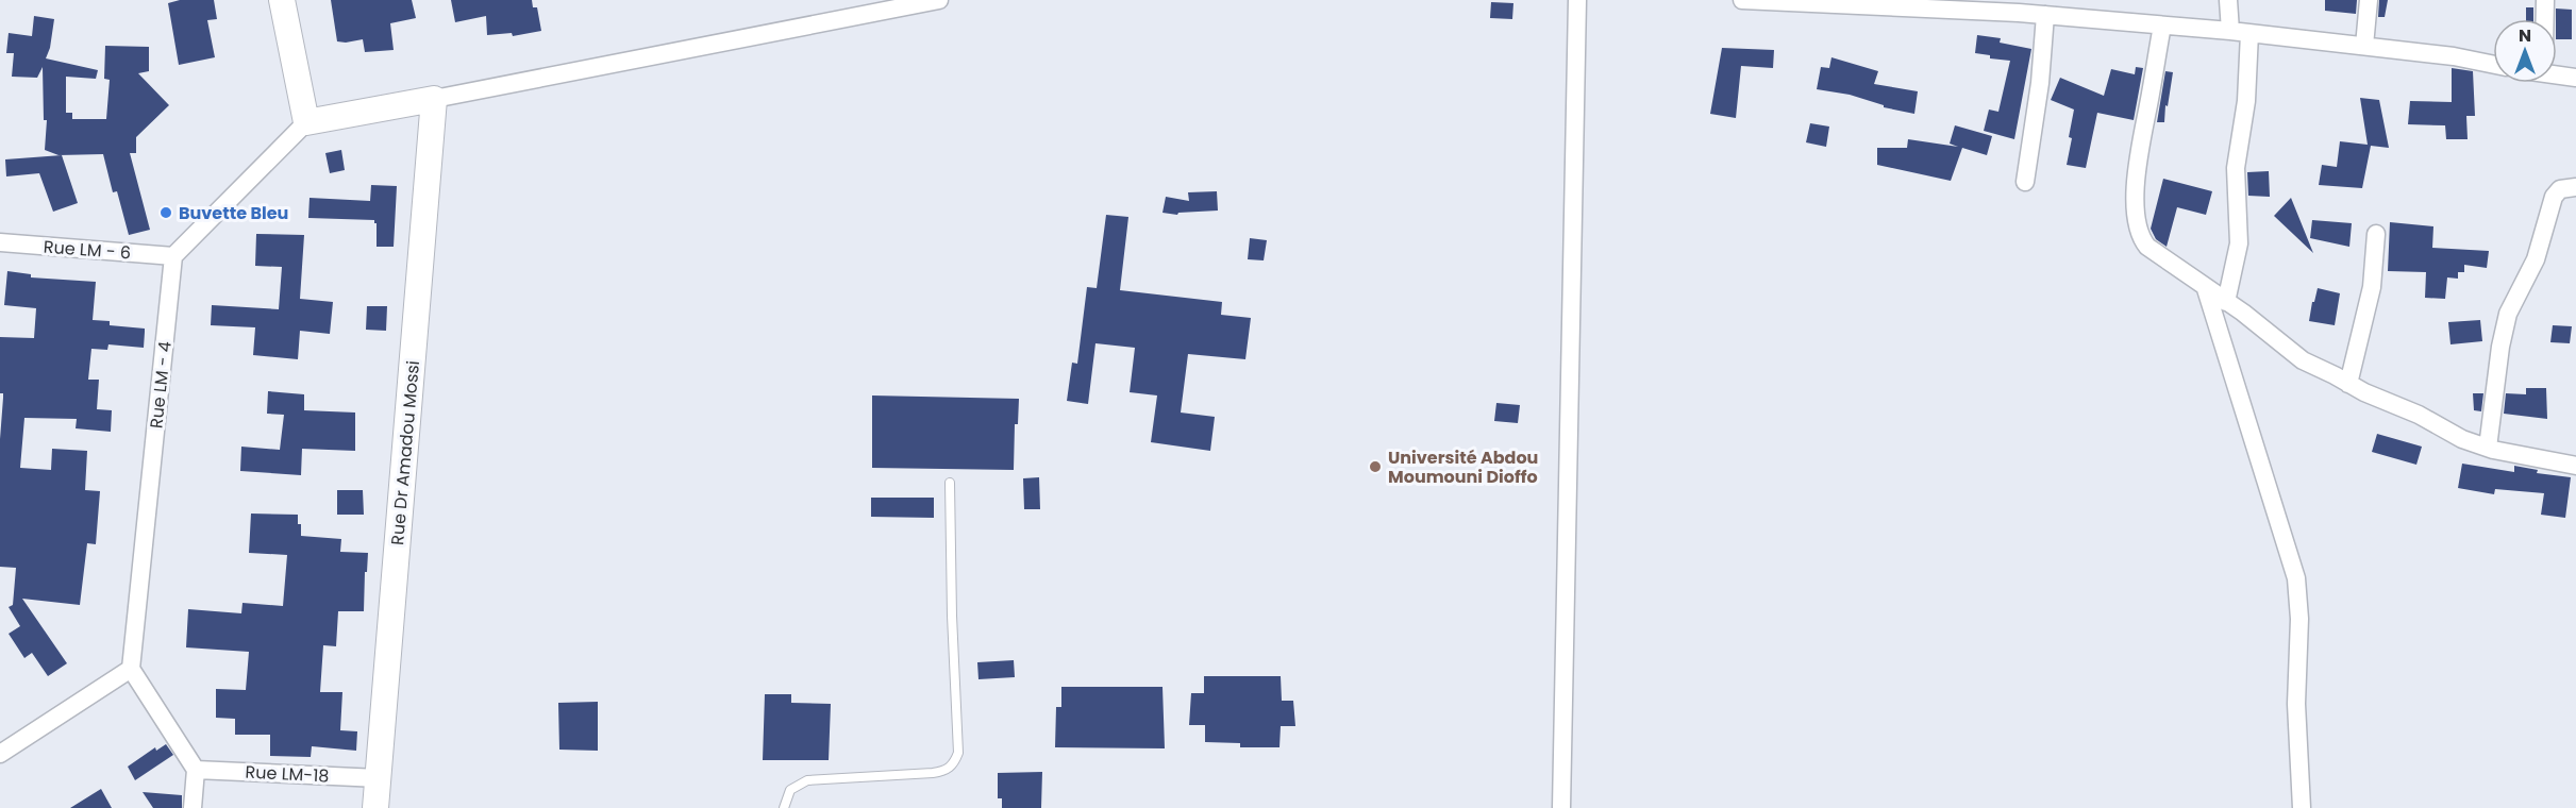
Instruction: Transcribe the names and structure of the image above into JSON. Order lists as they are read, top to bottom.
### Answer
{
  "streets": {
    "street": [
      "Rue LM - 6",
      "Rue LM - 4",
      "Rue Dr Amadou Mossi",
      "Rue LM-18"
    ]
  },
  "crossings": [
    ["Rue LM - 6", "Rue LM - 4"],
    ["Rue Dr Amadou Mossi", "Rue LM-18"]
  ],
  "places": ["Buvette Bleu", "Université Abdou Moumouni Dioffo"],
  "north": "top"
}
